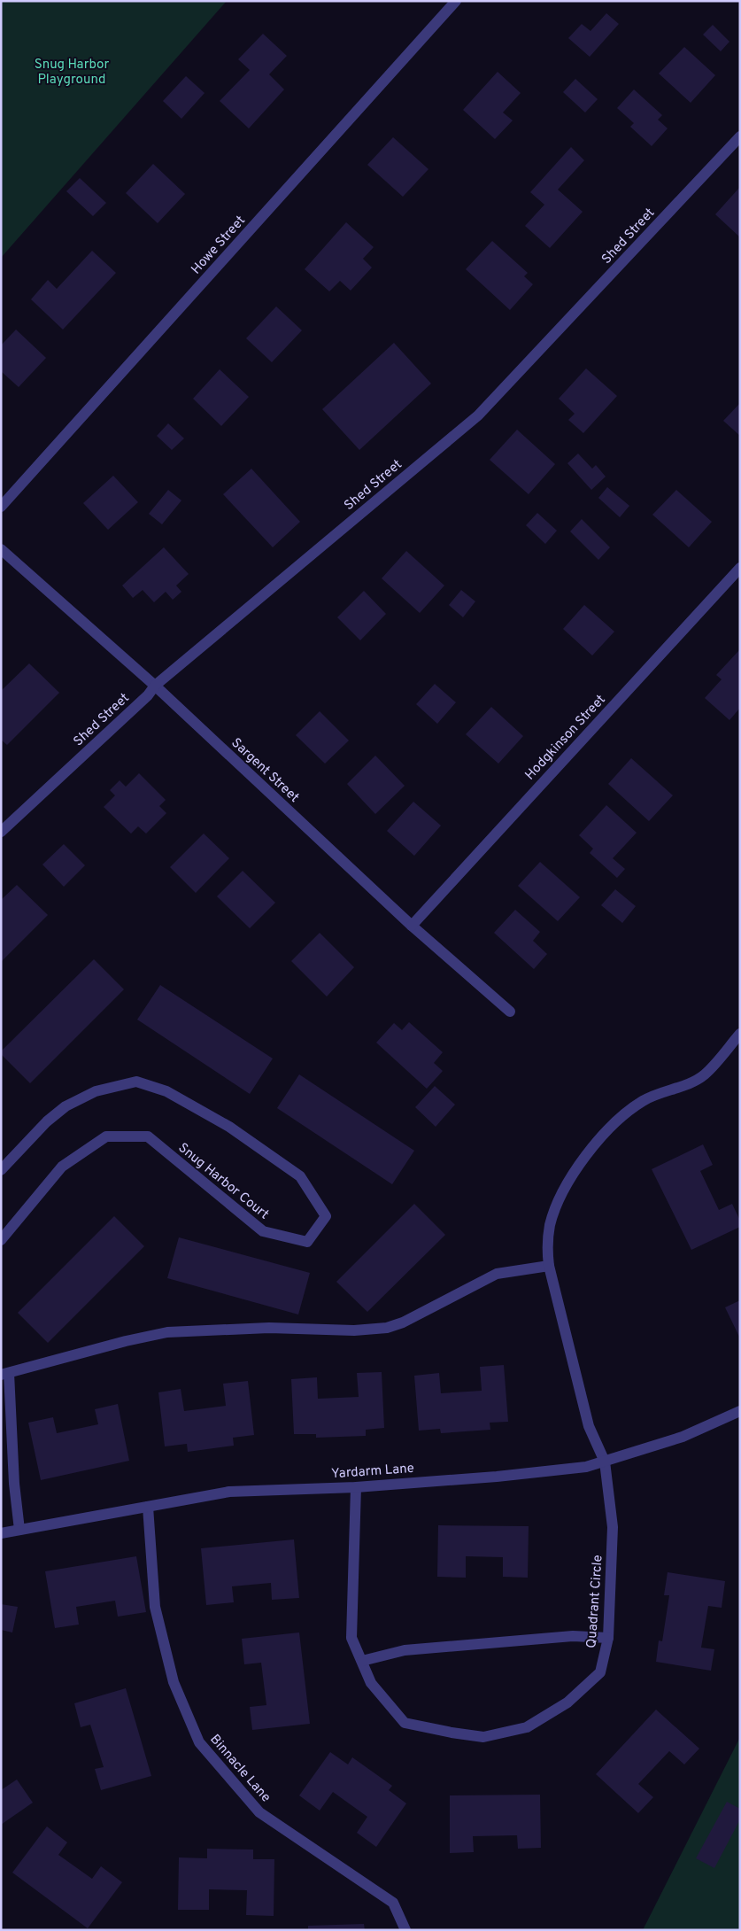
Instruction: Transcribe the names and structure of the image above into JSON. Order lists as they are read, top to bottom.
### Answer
{
  "streets": {
    "street": [
      "Shed Street",
      "Howe Street",
      "Hodgkinson Street",
      "Sargent Street",
      "Snug Harbor Court",
      "Yardarm Lane",
      "Quadrant Circle",
      "Binnacle Lane"
    ]
  },
  "crossings": [
    ["Shed Street", "Sargent Street"],
    ["Hodgkinson Street", "Sargent Street"],
    ["Yardarm Lane", "Quadrant Circle"],
    ["Yardarm Lane", "Binnacle Lane"]
  ],
  "parks": ["Snug Harbor Playground"]
}
